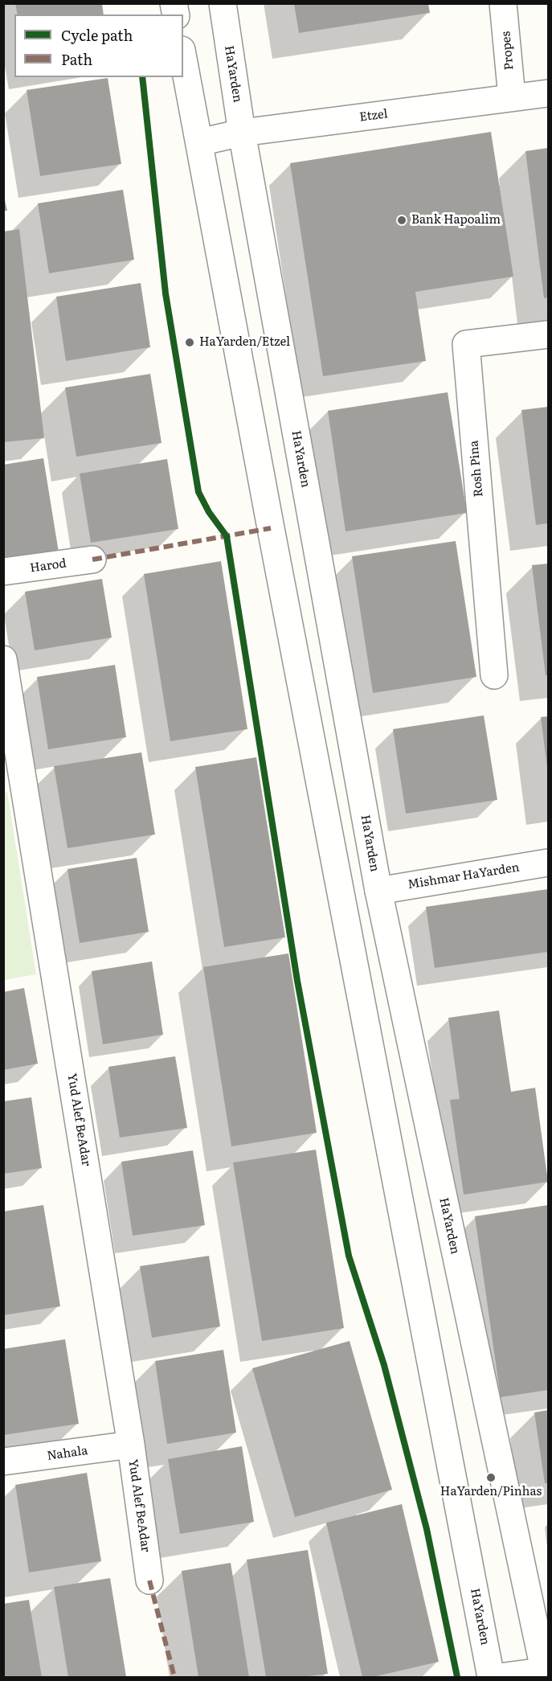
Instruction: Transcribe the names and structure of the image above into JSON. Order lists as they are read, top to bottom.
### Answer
{
  "streets": {
    "street": [
      "Propes",
      "HaYarden",
      "Etzel",
      "Rosh Pina",
      "Harod",
      "Mishmar HaYarden",
      "Yud Alef BeAdar",
      "Nahala"
    ]
  },
  "crossings": [
    ["Propes", "Etzel"],
    ["HaYarden", "Etzel"],
    ["HaYarden", "Mishmar HaYarden"],
    ["Yud Alef BeAdar", "Nahala"]
  ],
  "places": ["Bank Hapoalim", "HaYarden/Etzel", "HaYarden/Pinhas"],
  "legend": ["Cycle path", "Path"]
}
